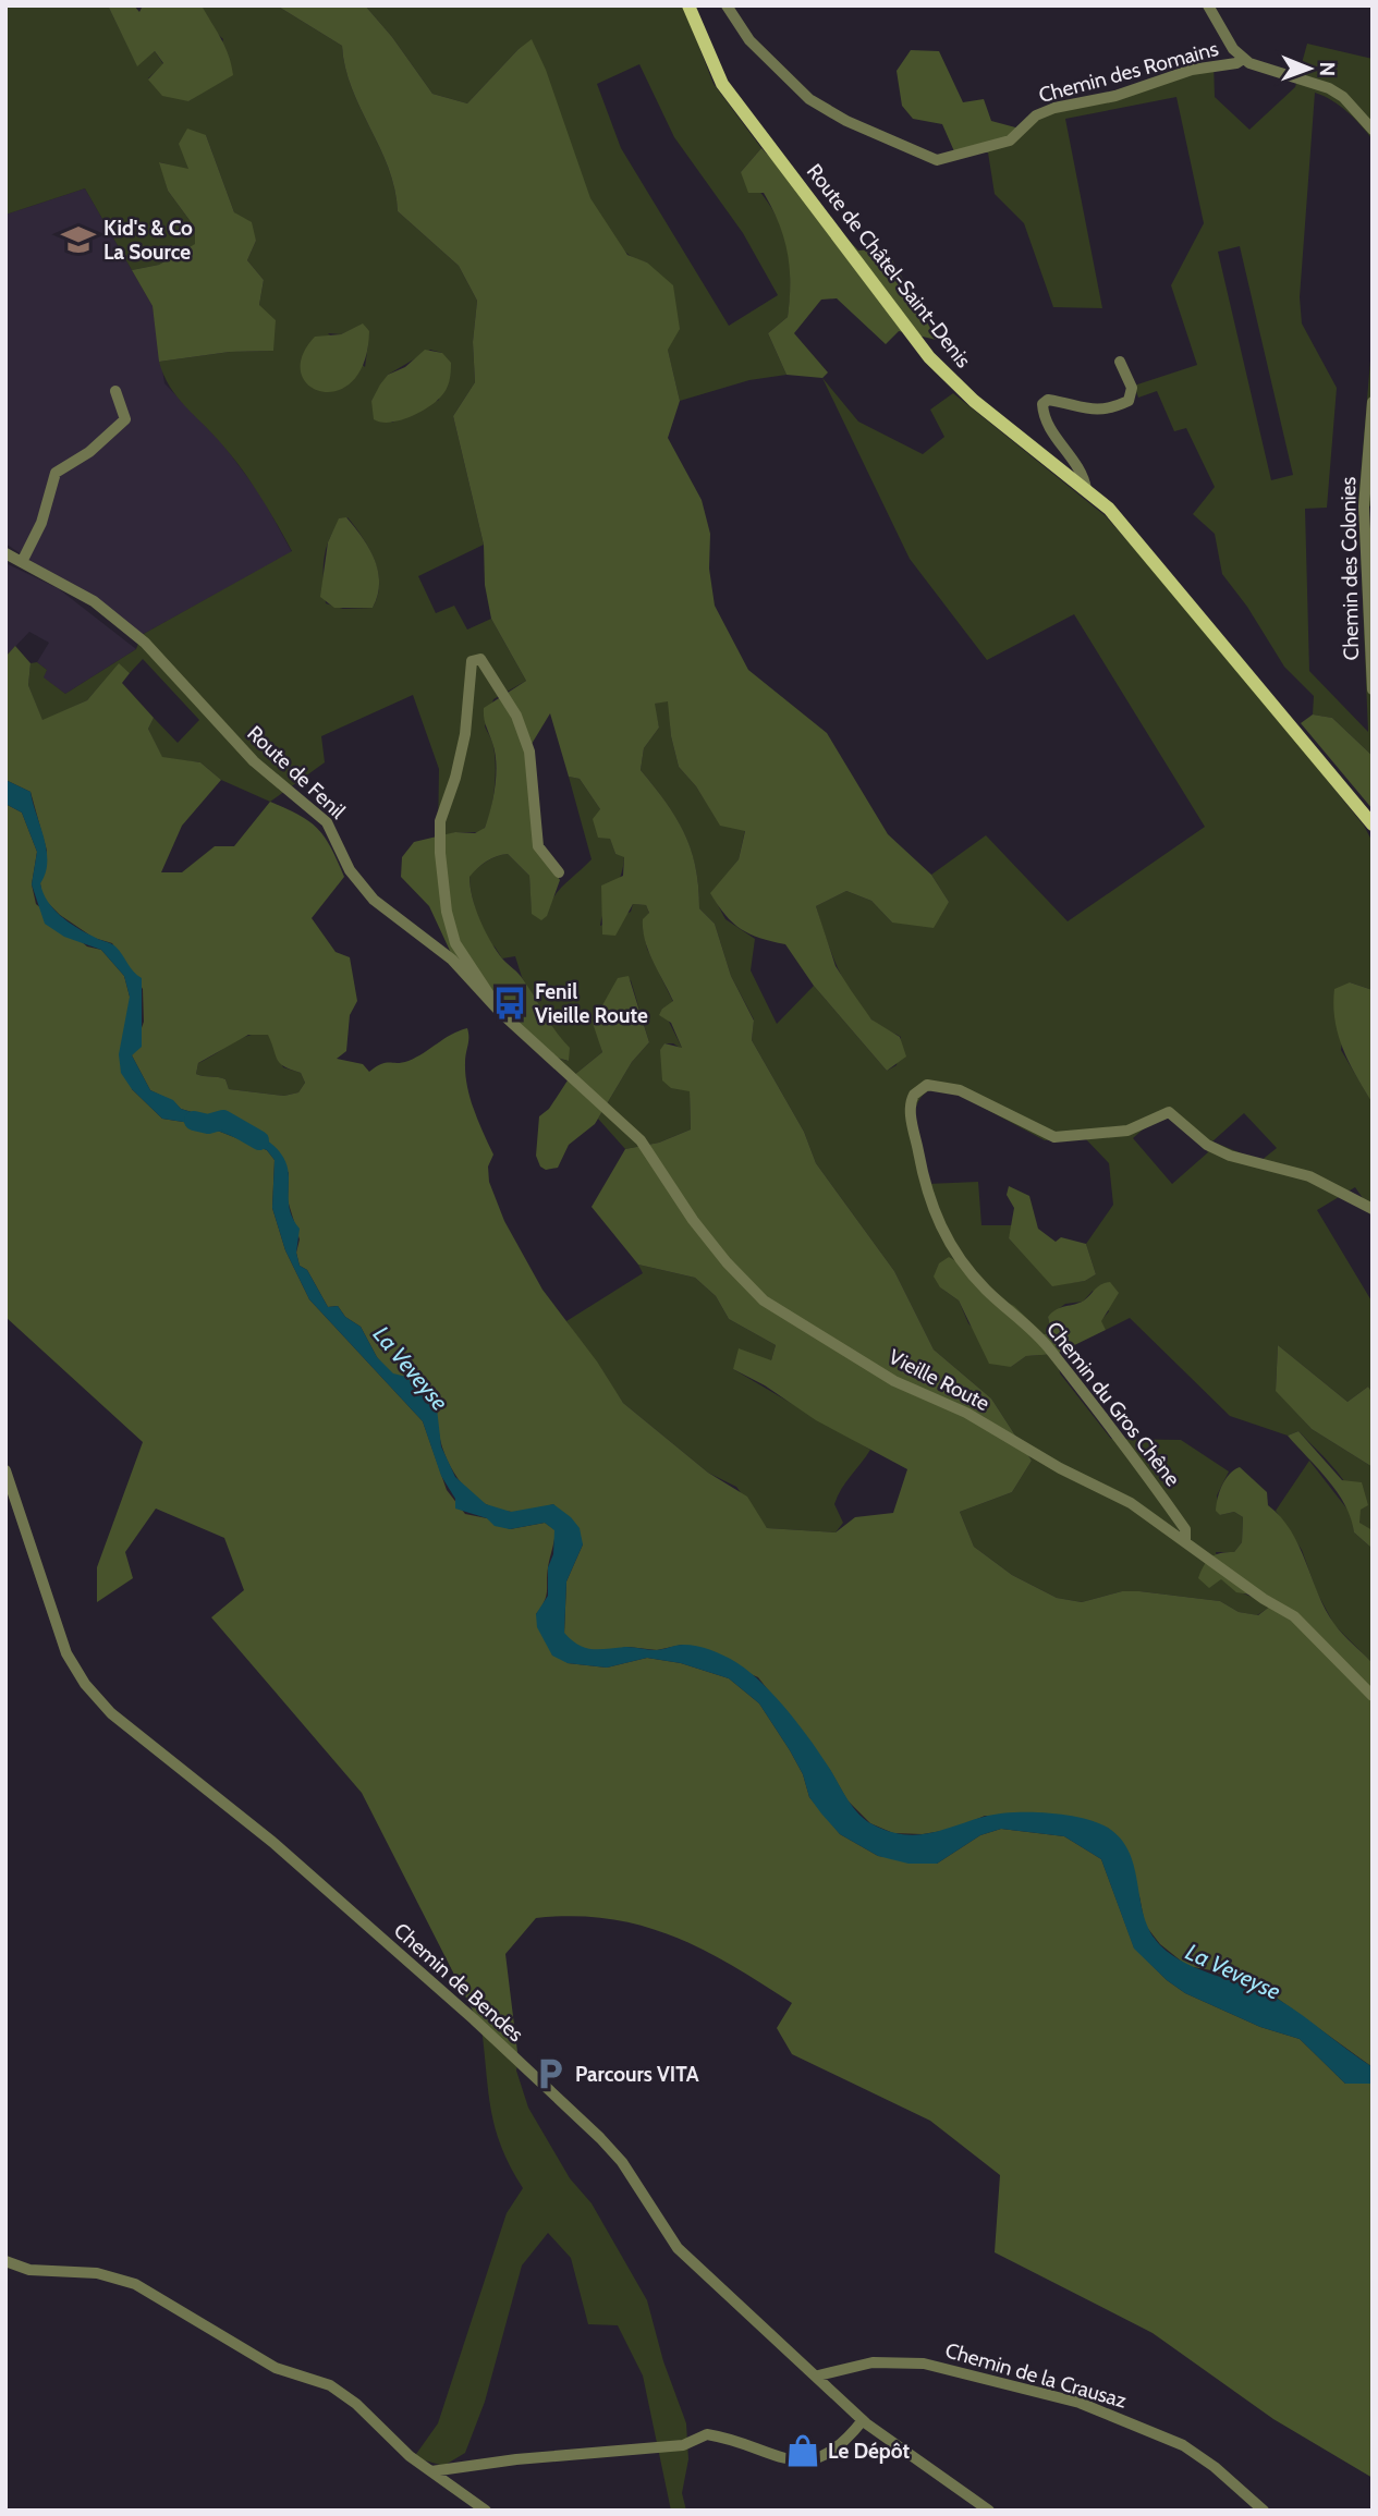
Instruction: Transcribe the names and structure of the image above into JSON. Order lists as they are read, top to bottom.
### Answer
{
  "streets": {
    "main road": ["Route de Châtel-Saint-Denis"],
    "street": [
      "Chemin des Romains",
      "Chemin des Colonies",
      "Route de Fenil",
      "Vieille Route",
      "Chemin du Gros Chêne",
      "Chemin de Bendes",
      "Chemin de la Crausaz"
    ]
  },
  "crossings": [
    ["Route de Fenil", "Vieille Route"],
    ["Vieille Route", "Chemin du Gros Chêne"],
    ["Chemin de Bendes", "Chemin de la Crausaz"]
  ],
  "water": ["La Veveyse"],
  "places": {
    "school or university": ["Kid's & Co La Source"],
    "bus stop": ["Fenil Vieille Route"],
    "parking": ["Parcours VITA"],
    "shop": ["Le Dépôt"]
  },
  "north": "right"
}
